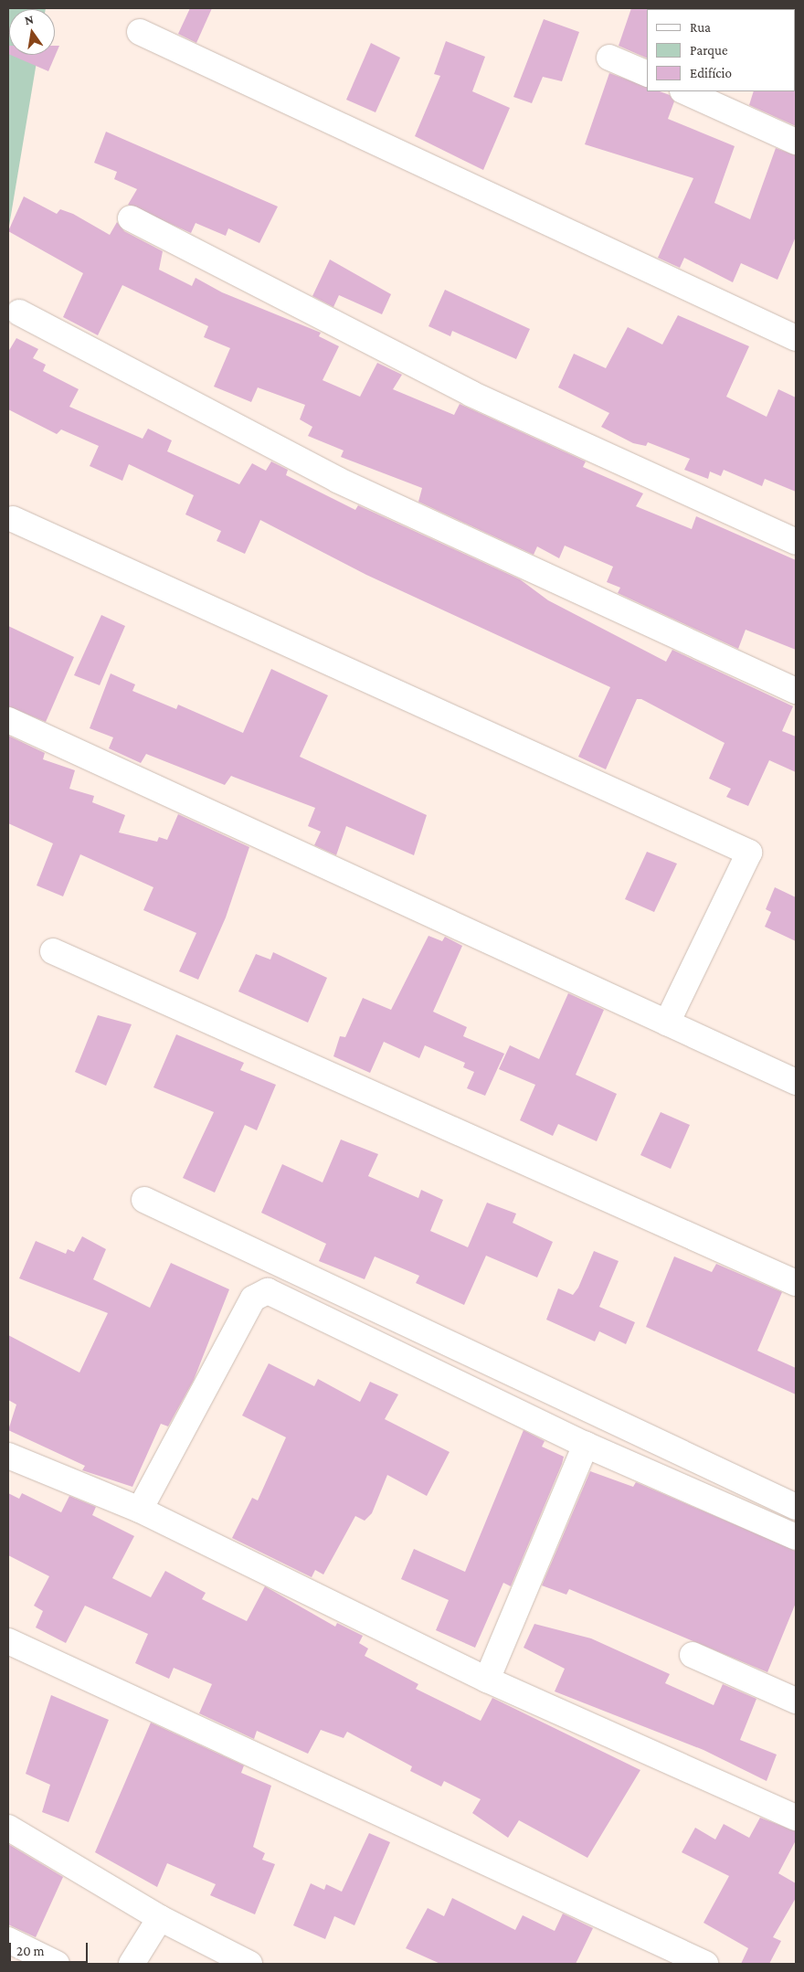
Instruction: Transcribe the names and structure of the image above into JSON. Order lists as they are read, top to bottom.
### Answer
{
  "legend": ["Rua", "Parque", "Edifício"],
  "scale_bar": "20 m",
  "north": "top"
}
